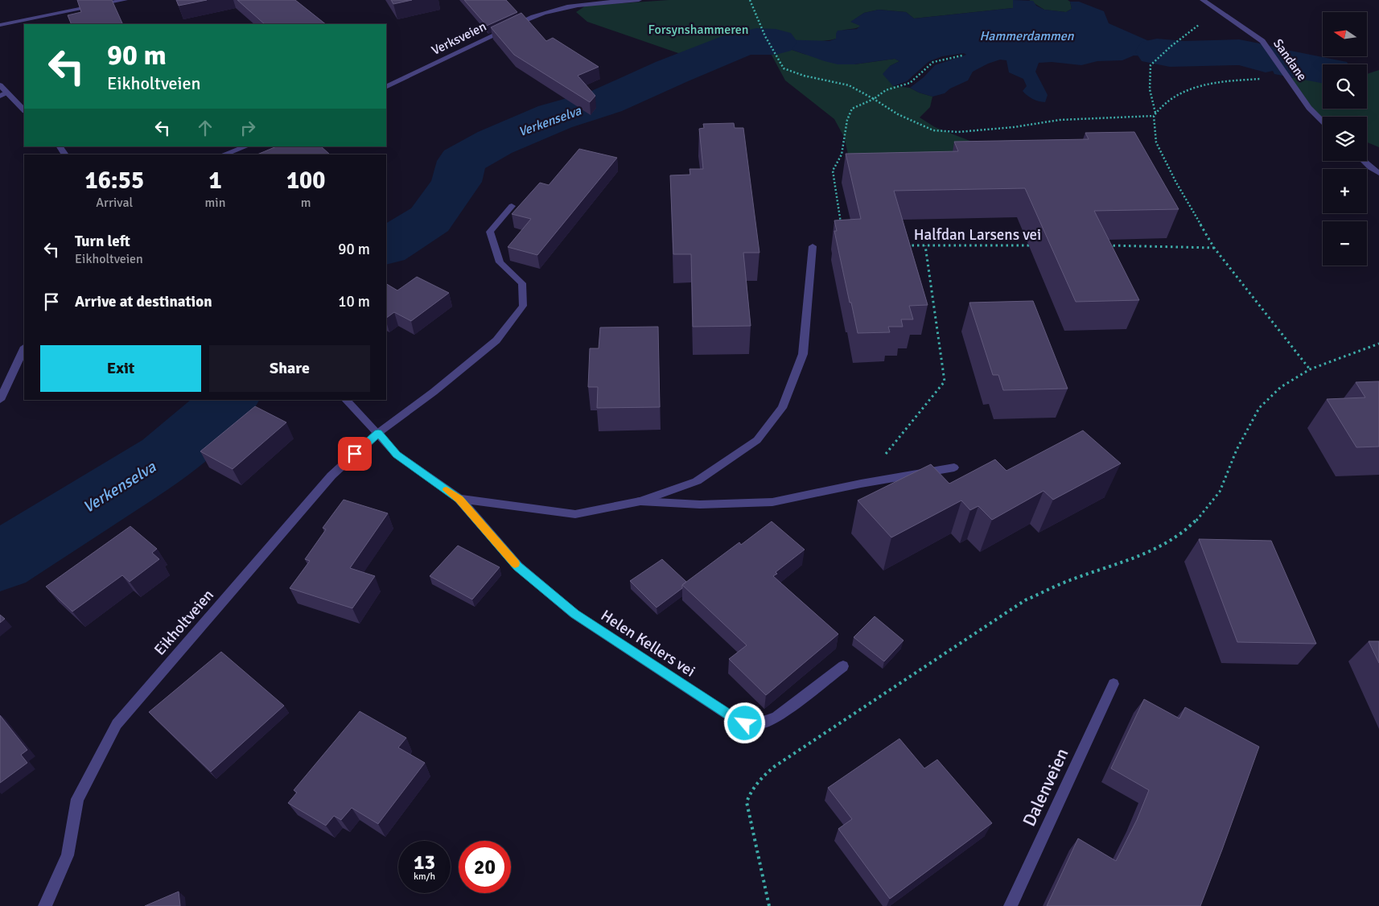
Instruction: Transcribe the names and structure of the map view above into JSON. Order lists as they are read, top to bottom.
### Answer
{
  "streets": {
    "street": [
      "Verksveien",
      "Sandane",
      "Eikholtveien",
      "Helen Kellers vei",
      "Dalenveien"
    ],
    "path": ["Halfdan Larsens vei"]
  },
  "crossings": [
    ["Eikholtveien", "Helen Kellers vei"]
  ],
  "water": ["Hammerdammen", "Verkenselva"],
  "parks": ["Forsynshammeren"],
  "north": "left",
  "page": {
    "map_buttons": ["+", "−"],
    "turn": ["90 m", "Eikholtveien"],
    "eta": [
      "16:55",
      "Arrival",
      "1",
      "min",
      "100",
      "m"
    ],
    "list": [
      {
        "name": "Turn left",
        "note": "Eikholtveien",
        "value": "90 m"
      },
      {
        "name": "Arrive at destination",
        "value": "10 m"
      }
    ],
    "buttons": ["Exit", "Share"],
    "speed": "13 km/h",
    "limit": "20"
  }
}
